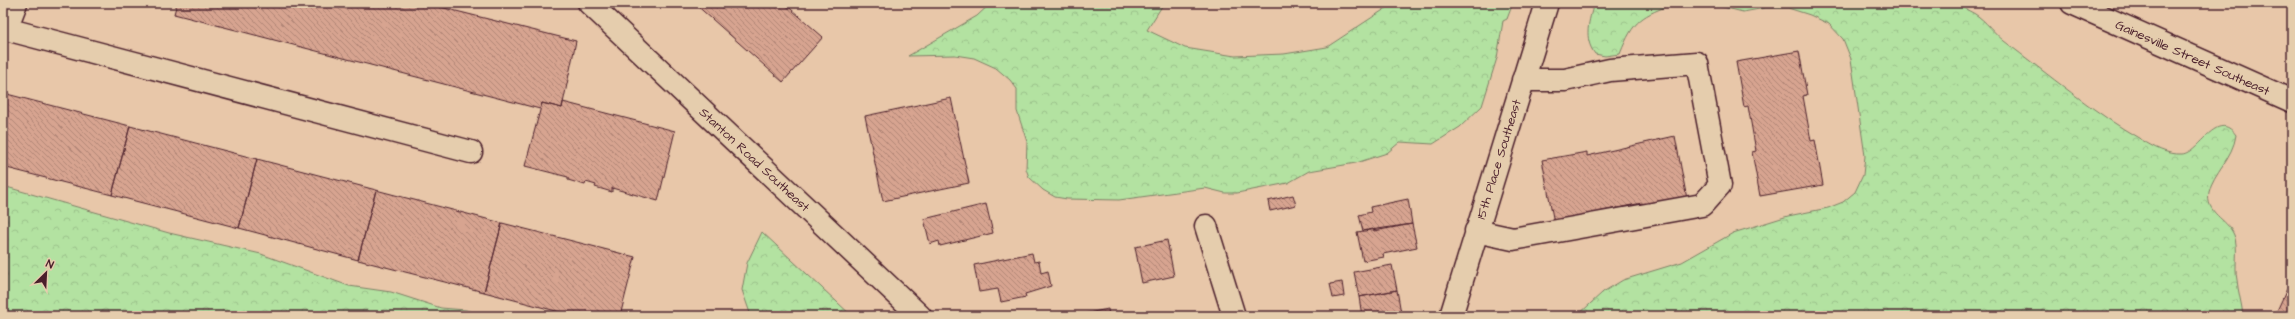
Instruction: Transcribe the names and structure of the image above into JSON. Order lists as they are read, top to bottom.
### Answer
{
  "streets": {
    "street": ["Gainesville Street Southeast", "Stanton Road Southeast", "15th Place Southeast"]
  },
  "north": "top right"
}
